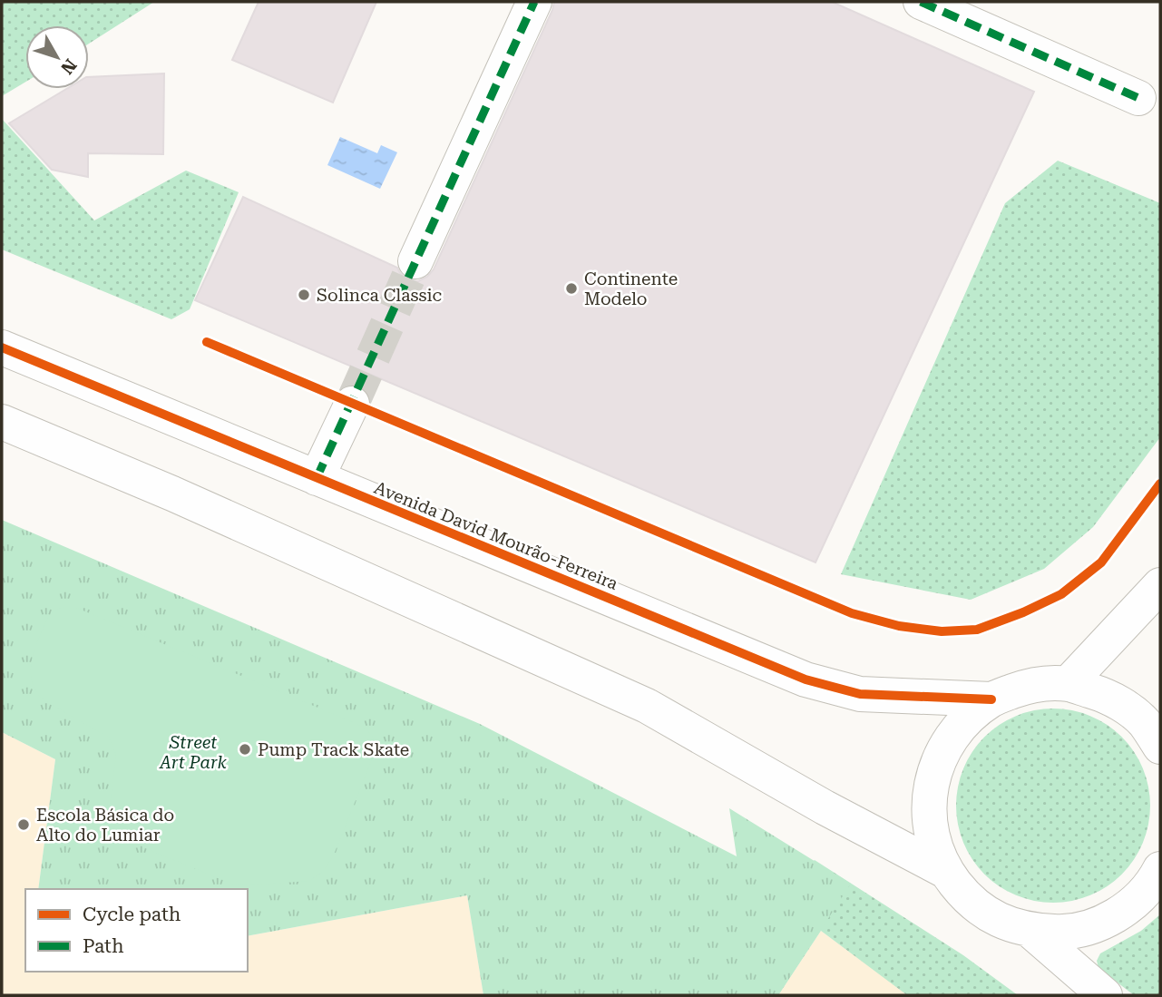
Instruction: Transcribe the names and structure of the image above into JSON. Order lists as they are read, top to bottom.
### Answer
{
  "streets": {
    "street": ["Avenida David Mourão-Ferreira"]
  },
  "parks": ["Street Art Park"],
  "places": [
    "Continente Modelo",
    "Solinca Classic",
    "Pump Track Skate",
    "Escola Básica do Alto do Lumiar"
  ],
  "legend": ["Cycle path", "Path"],
  "north": "bottom right"
}
